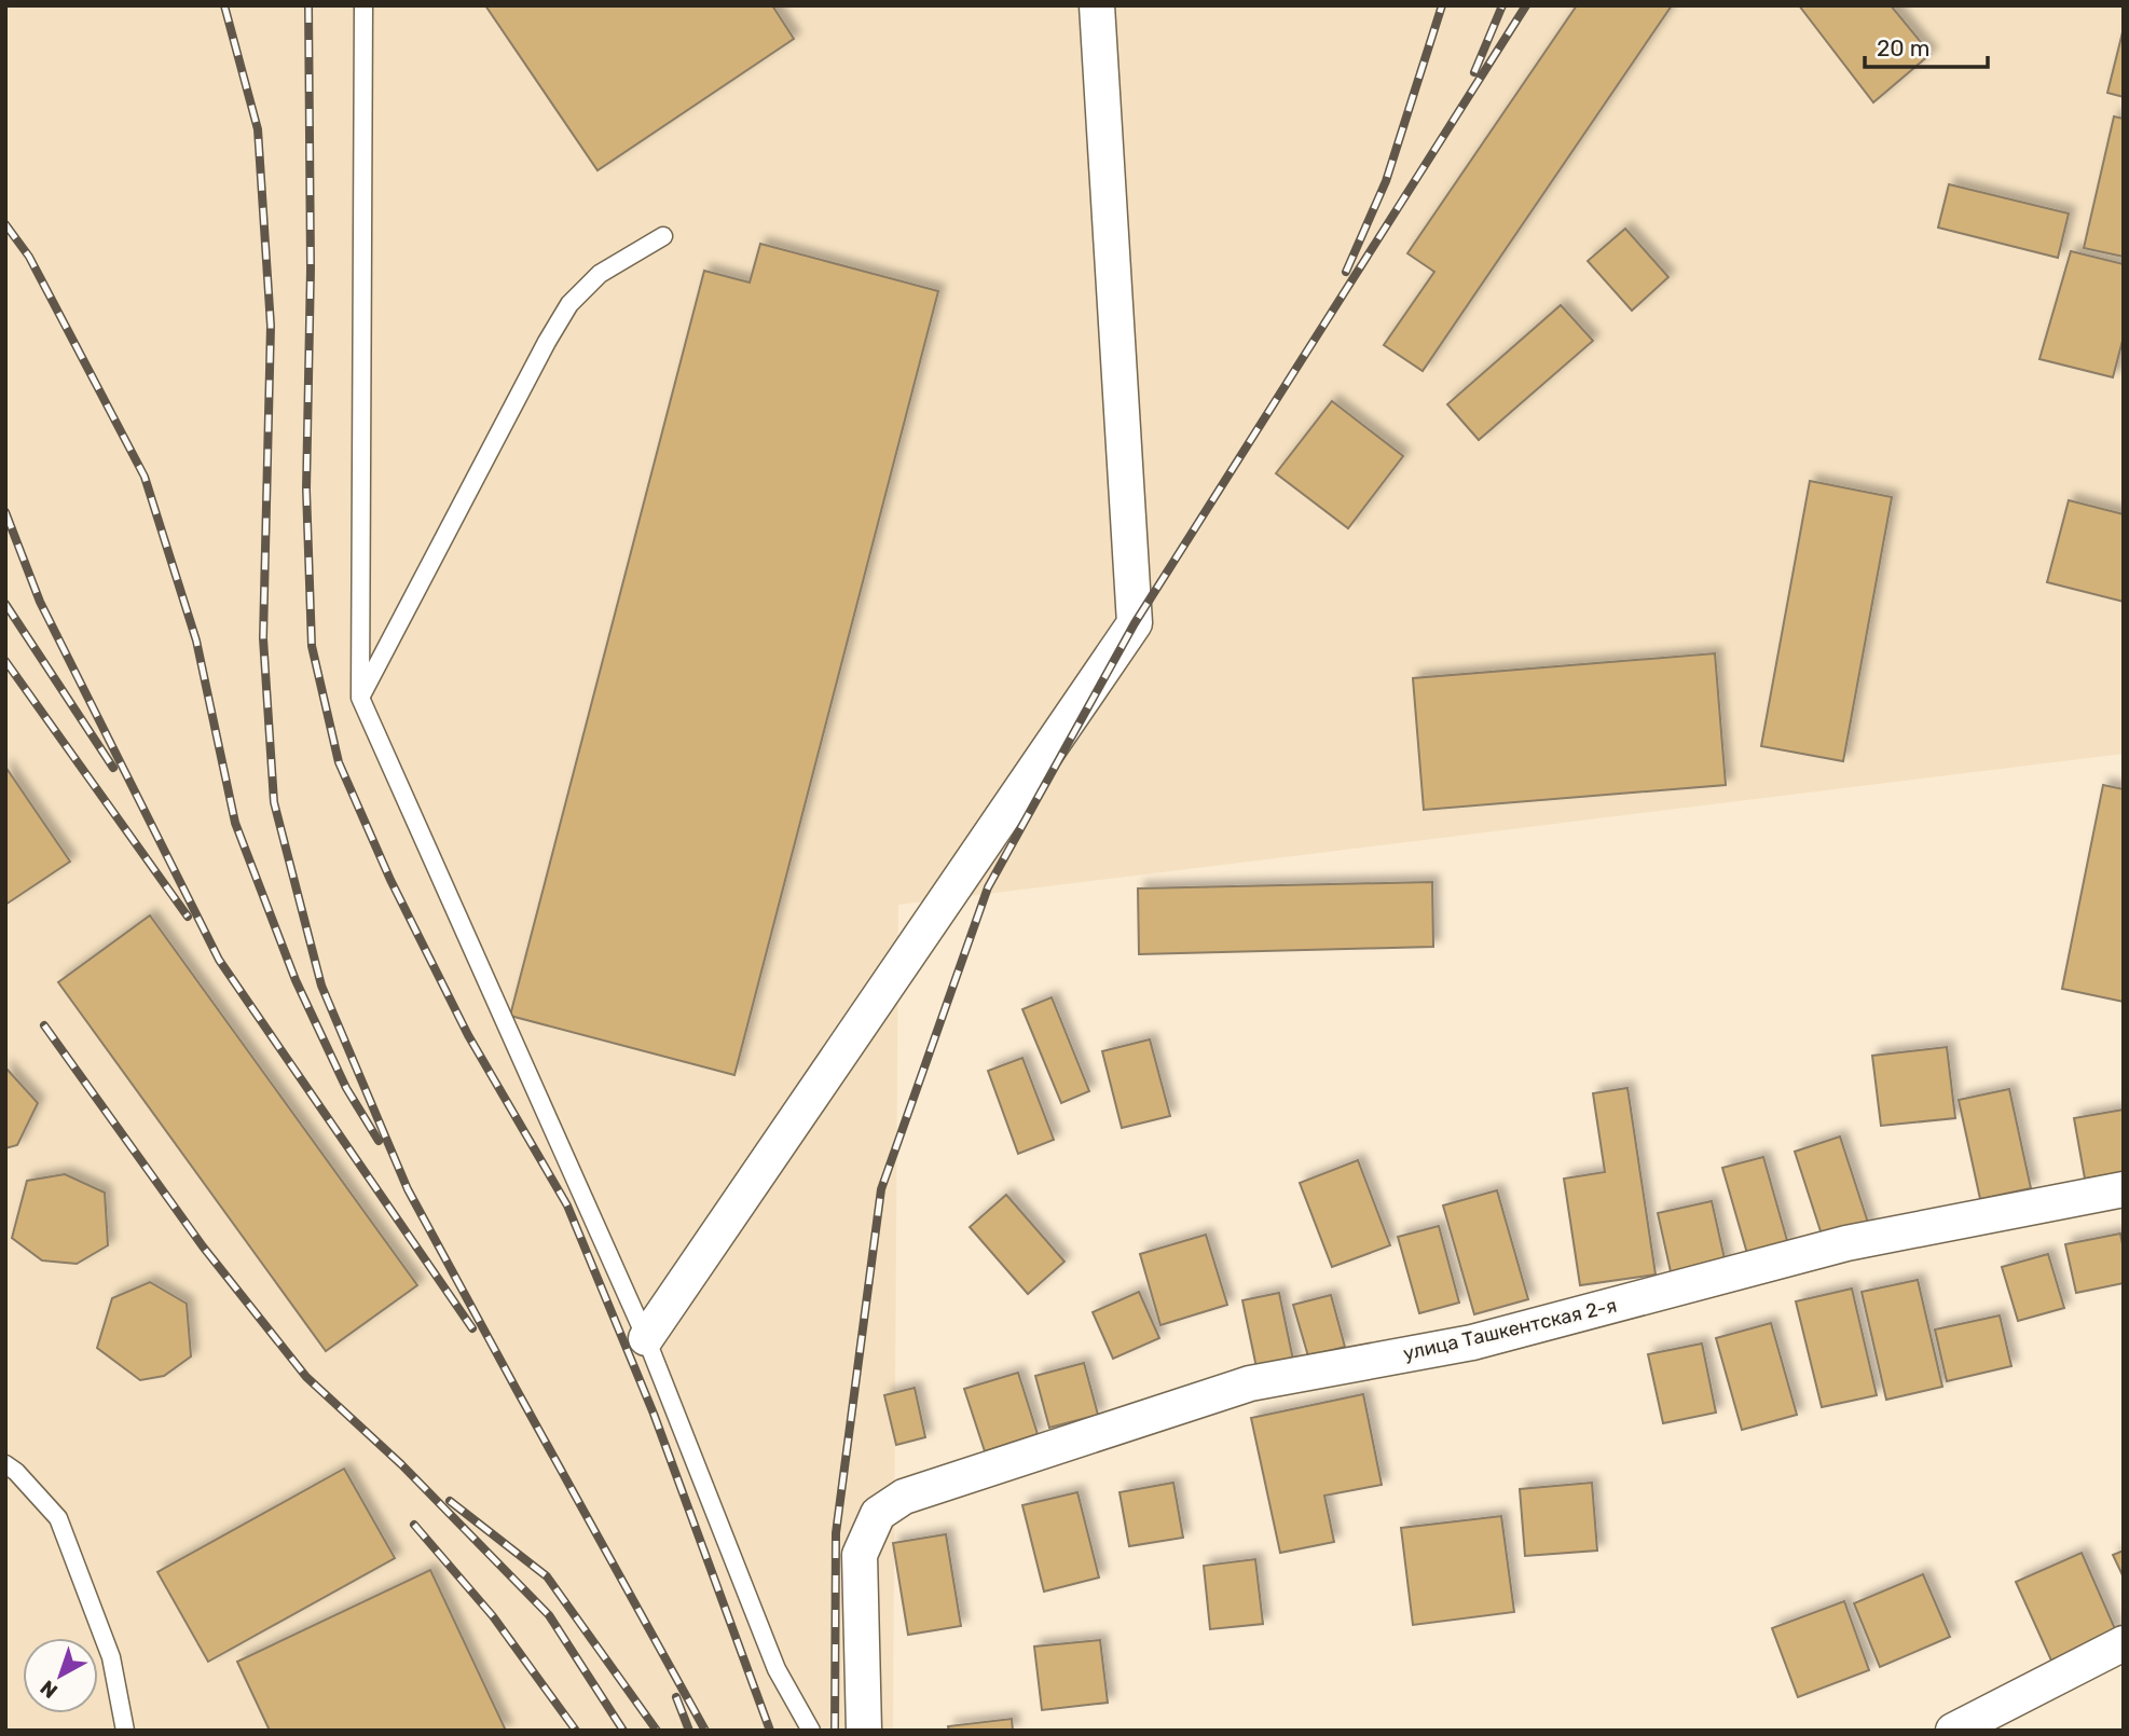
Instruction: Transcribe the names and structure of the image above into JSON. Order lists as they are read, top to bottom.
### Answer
{
  "streets": {
    "street": ["улица Ташкентская 2-я"]
  },
  "scale_bar": "20 m",
  "north": "bottom left"
}
